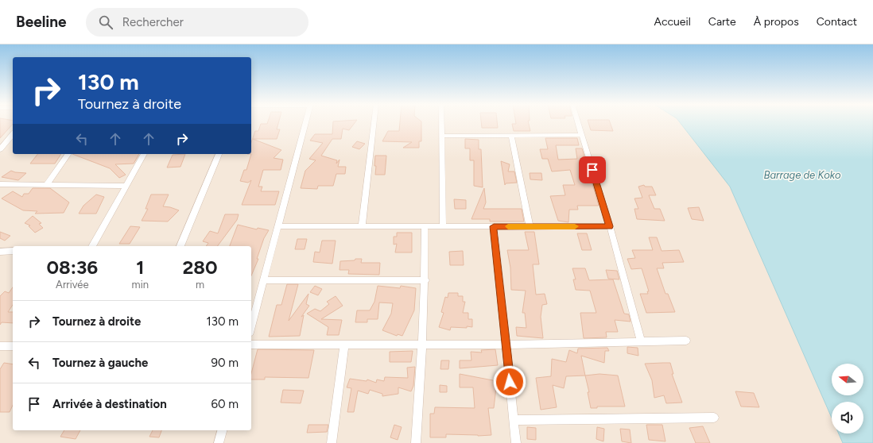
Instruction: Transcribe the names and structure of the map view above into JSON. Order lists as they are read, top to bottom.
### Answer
{
  "water": ["Barrage de Koko"],
  "north": "left",
  "page": {
    "header": "Beeline",
    "search": "Rechercher",
    "nav": [
      "Accueil",
      "Carte",
      "À propos",
      "Contact"
    ],
    "turn": ["130 m", "Tournez à droite"],
    "eta": [
      "08:36",
      "Arrivée",
      "1",
      "min",
      "280",
      "m"
    ],
    "list": [
      {
        "name": "Tournez à droite",
        "value": "130 m"
      },
      {
        "name": "Tournez à gauche",
        "value": "90 m"
      },
      {
        "name": "Arrivée à destination",
        "value": "60 m"
      }
    ]
  }
}
